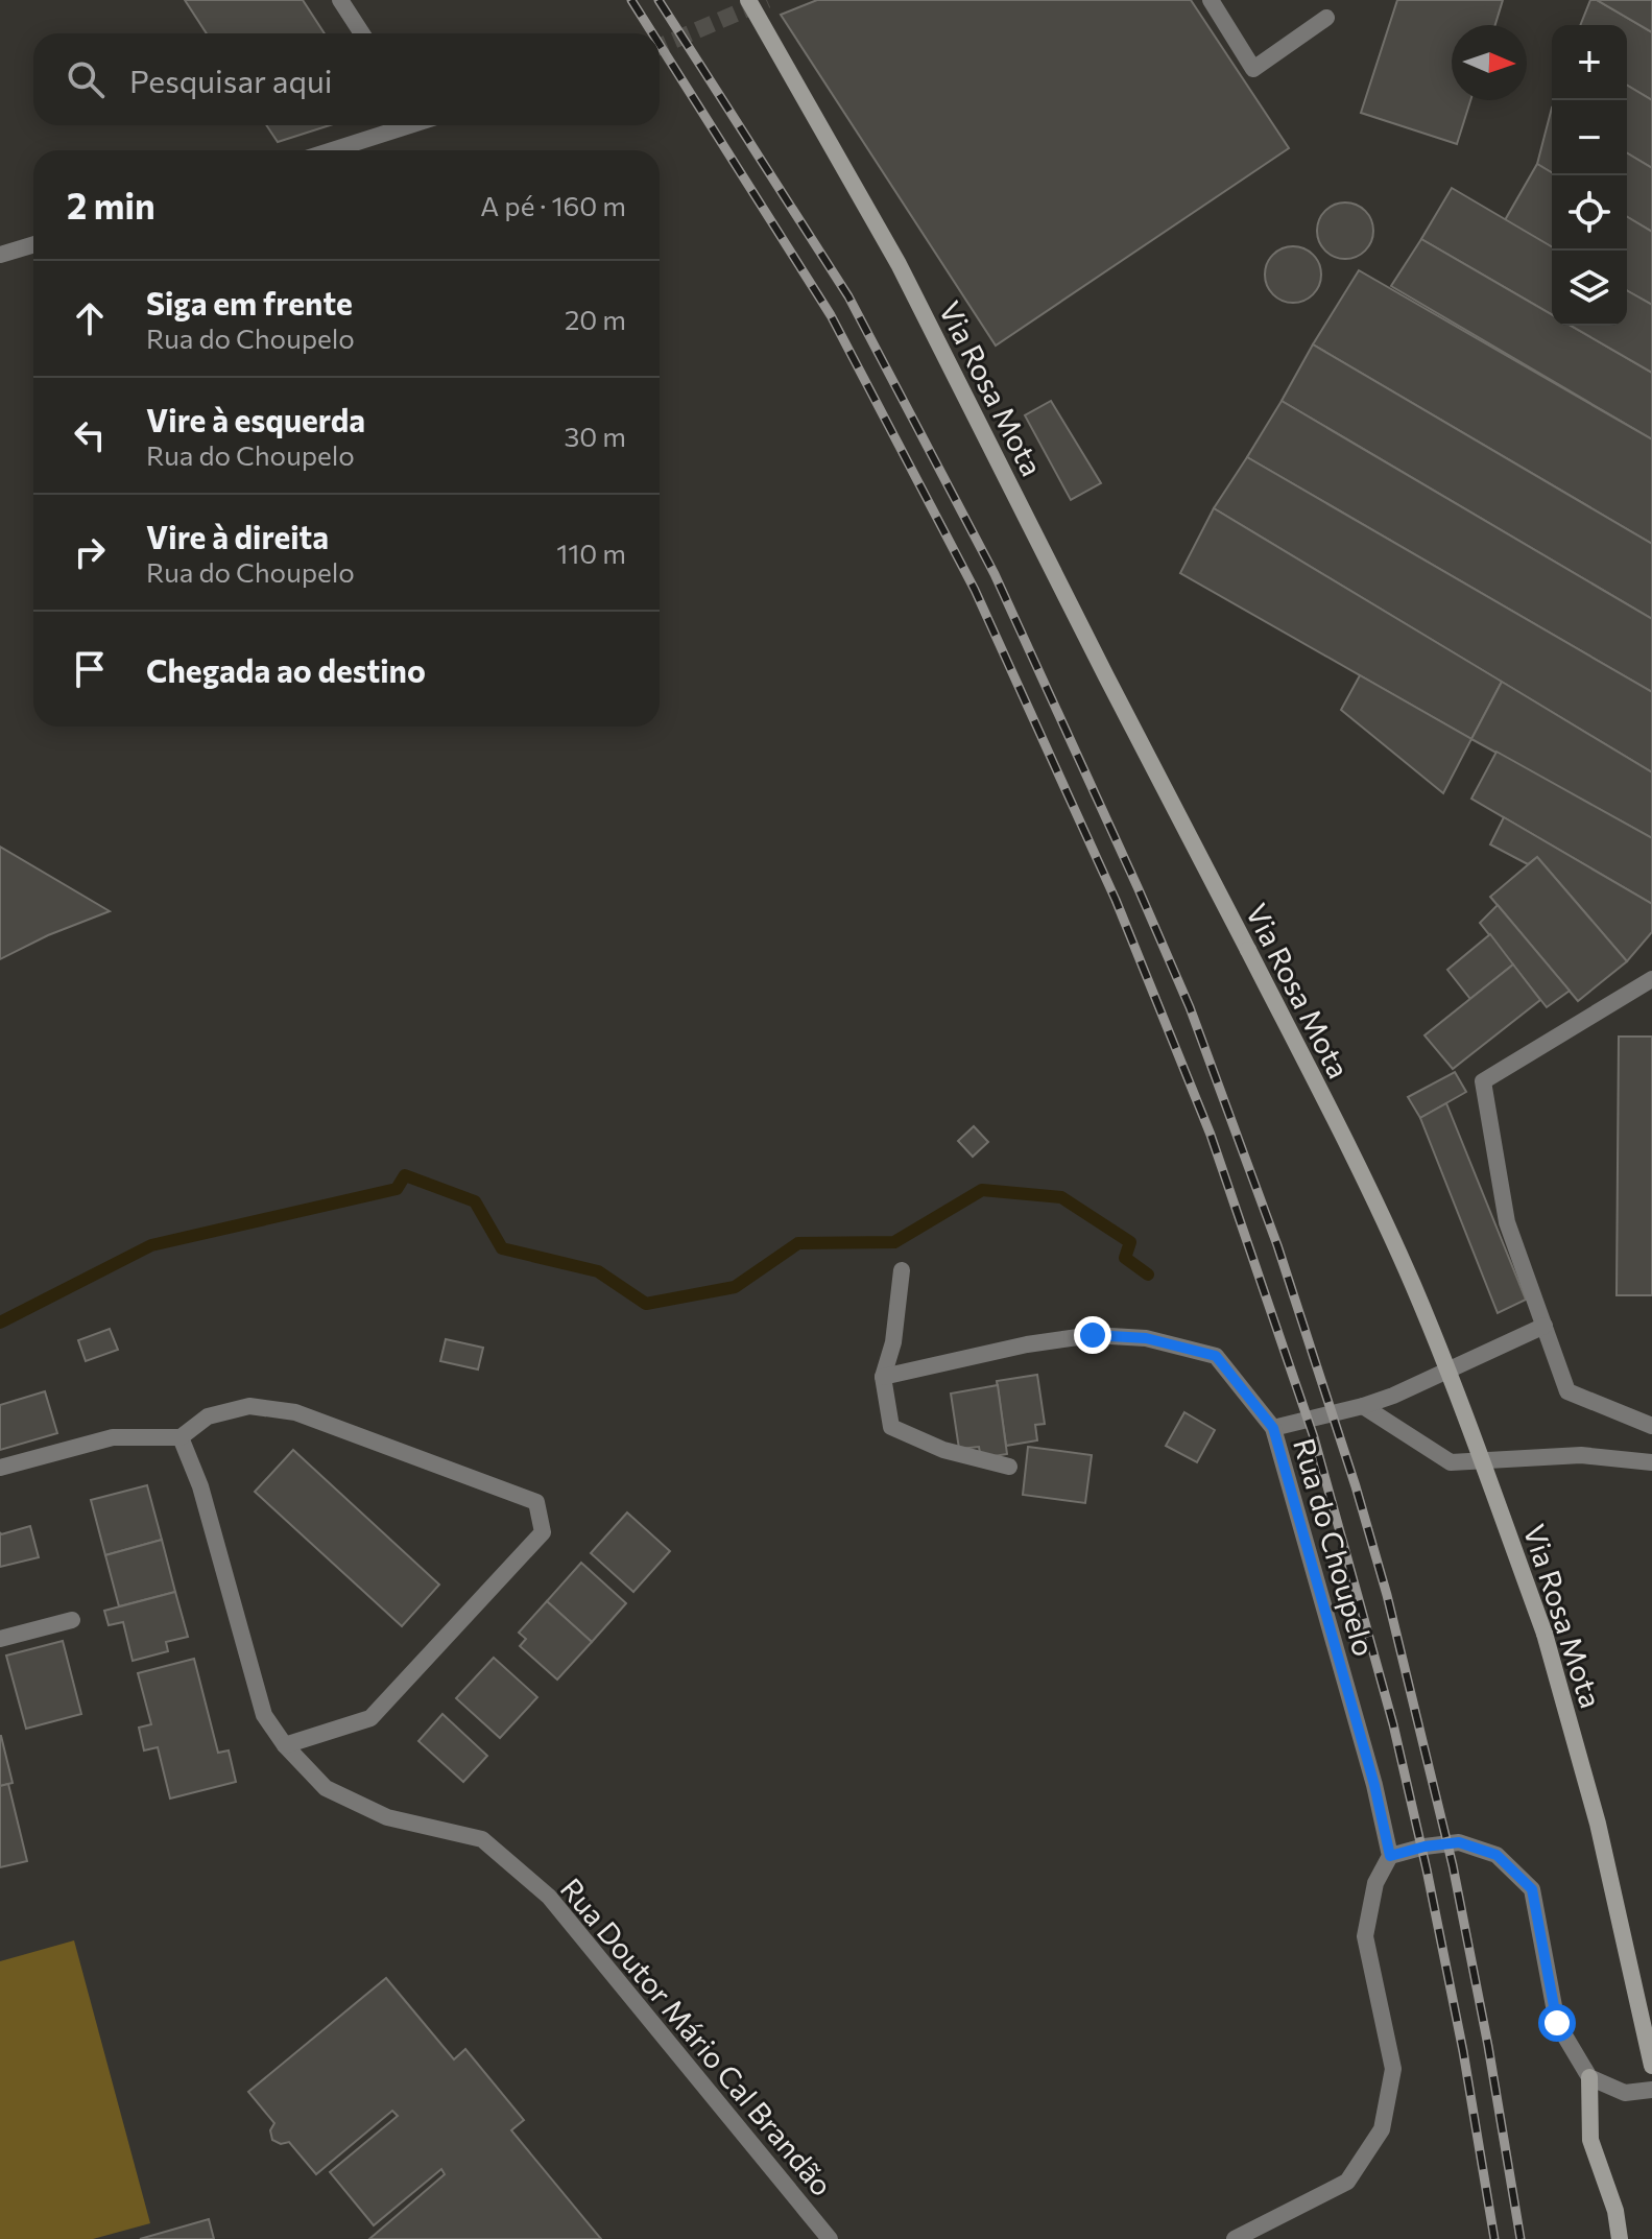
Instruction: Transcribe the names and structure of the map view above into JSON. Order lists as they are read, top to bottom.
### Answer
{
  "streets": {
    "main road": ["Via Rosa Mota"],
    "street": ["Rua do Choupelo", "Rua Doutor Mário Cal Brandão"]
  },
  "north": "right",
  "page": {
    "map_buttons": ["+", "−"],
    "search": "Pesquisar aqui",
    "heading": ["2 min", "A pé · 160 m"],
    "list": [
      ["Siga em frente", "Rua do Choupelo", "20 m"],
      ["Vire à esquerda", "Rua do Choupelo", "30 m"],
      ["Vire à direita", "Rua do Choupelo", "110 m"],
      "Chegada ao destino"
    ]
  }
}
